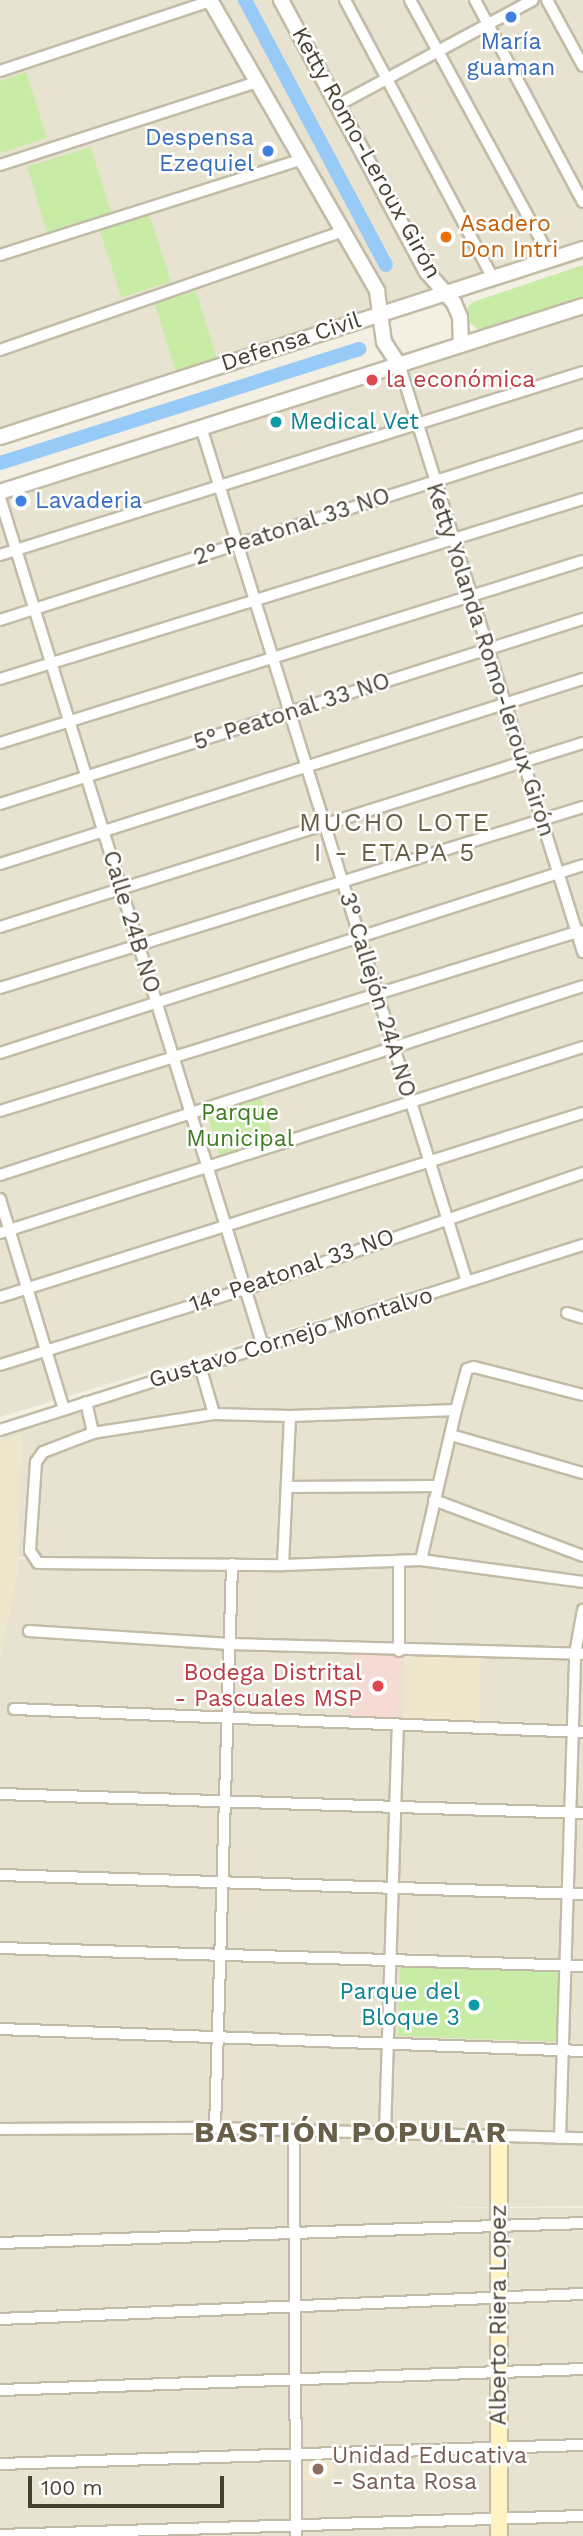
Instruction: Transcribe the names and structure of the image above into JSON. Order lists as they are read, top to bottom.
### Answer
{
  "streets": {
    "main road": ["Alberto Riera Lopez"],
    "street": [
      "Ketty Romo-Leroux Girón",
      "Defensa Civil",
      "2° Peatonal 33 NO",
      "Ketty Yolanda Romo-leroux Girón",
      "5° Peatonal 33 NO",
      "Calle 24B NO",
      "3° Callejón 24A NO",
      "14° Peatonal 33 NO",
      "Gustavo Cornejo Montalvo"
    ]
  },
  "crossings": [
    ["Ketty Romo-Leroux Girón", "Defensa Civil"],
    ["2° Peatonal 33 NO", "Ketty Yolanda Romo-leroux Girón"],
    ["2° Peatonal 33 NO", "Calle 24B NO"],
    ["2° Peatonal 33 NO", "3° Callejón 24A NO"],
    ["Ketty Yolanda Romo-leroux Girón", "5° Peatonal 33 NO"],
    ["5° Peatonal 33 NO", "Calle 24B NO"],
    ["5° Peatonal 33 NO", "3° Callejón 24A NO"],
    ["Calle 24B NO", "14° Peatonal 33 NO"],
    ["Calle 24B NO", "Gustavo Cornejo Montalvo"],
    ["3° Callejón 24A NO", "14° Peatonal 33 NO"],
    ["3° Callejón 24A NO", "Gustavo Cornejo Montalvo"]
  ],
  "districts": ["MUCHO LOTE I - ETAPA 5", "BASTIÓN POPULAR"],
  "parks": ["Parque Municipal"],
  "places": [
    "María guaman",
    "Despensa Ezequiel",
    "Asadero Don Intri",
    "la económica",
    "Medical Vet",
    "Lavaderia",
    "Bodega Distrital - Pascuales MSP",
    "Parque del Bloque 3",
    "Unidad Educativa - Santa Rosa"
  ],
  "scale_bar": "100 m"
}
